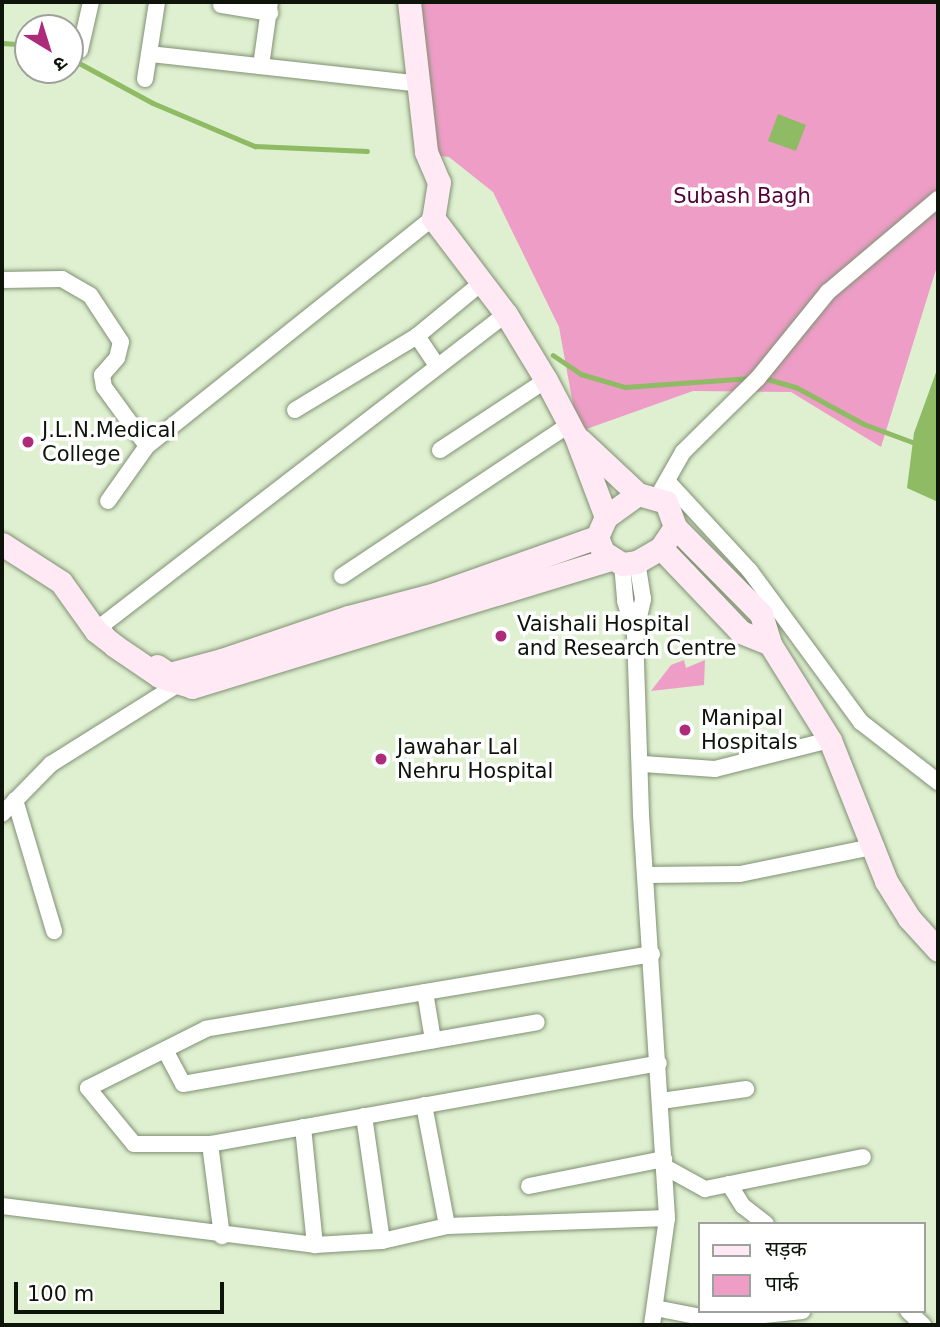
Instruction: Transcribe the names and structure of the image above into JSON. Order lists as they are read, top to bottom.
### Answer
{
  "parks": ["Subash Bagh"],
  "places": [
    "J.L.N.Medical College",
    "Vaishali Hospital and Research Centre",
    "Manipal Hospitals",
    "Jawahar Lal Nehru Hospital"
  ],
  "legend": ["सड़क", "पार्क"],
  "scale_bar": "100 m",
  "north": "bottom right"
}
